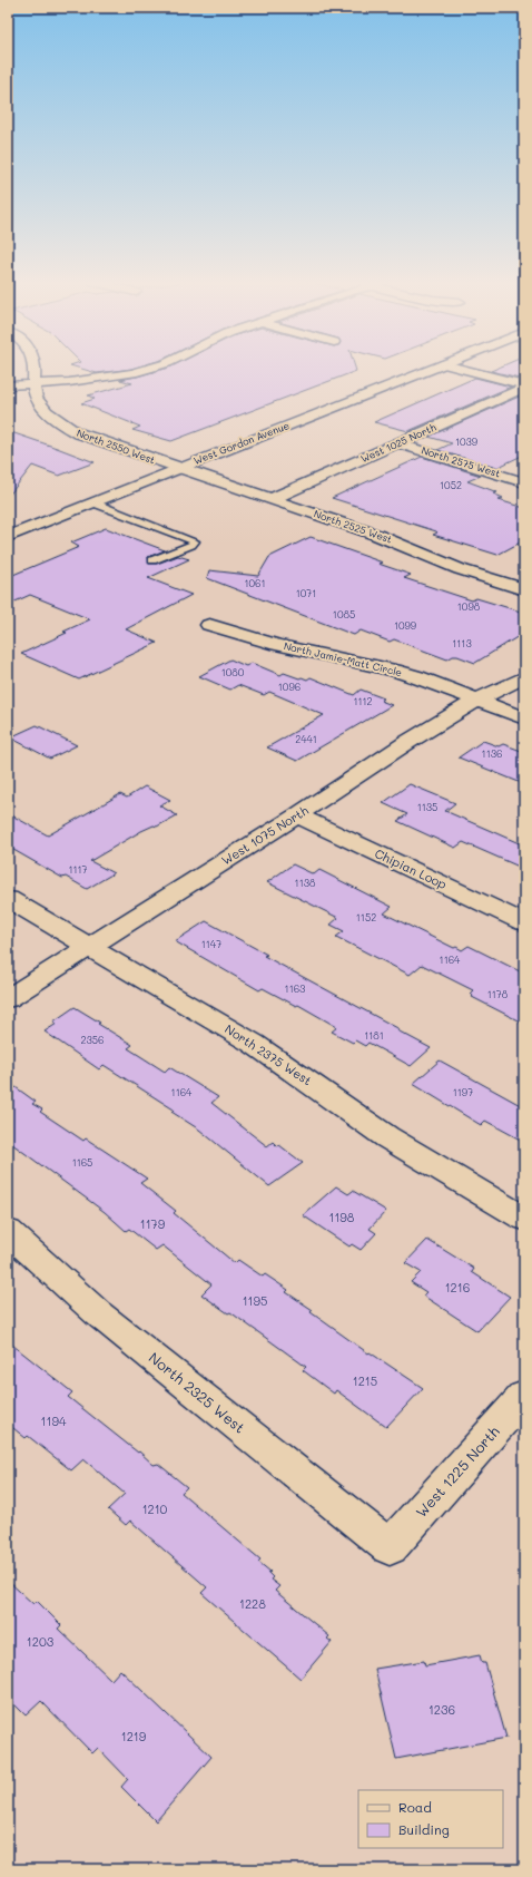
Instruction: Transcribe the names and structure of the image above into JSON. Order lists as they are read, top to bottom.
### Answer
{
  "streets": {
    "street": [
      "West Gordon Avenue",
      "West 1025 North",
      "North 2550 West",
      "North 2575 West",
      "North 2525 West",
      "North Jamie-Matt Circle",
      "West 1075 North",
      "Chipian Loop",
      "North 2375 West",
      "North 2325 West",
      "West 1225 North"
    ]
  },
  "crossings": [
    ["West Gordon Avenue", "North 2550 West"],
    ["West Gordon Avenue", "North 2525 West"],
    ["West 1025 North", "North 2575 West"],
    ["West 1025 North", "North 2525 West"],
    ["North 2550 West", "North 2525 West"],
    ["North Jamie-Matt Circle", "West 1075 North"],
    ["West 1075 North", "Chipian Loop"],
    ["West 1075 North", "North 2375 West"],
    ["North 2325 West", "West 1225 North"]
  ],
  "house_numbers": [
    "1039",
    "1052",
    "1061",
    "1071",
    "1098",
    "1085",
    "1099",
    "1113",
    "1080",
    "1096",
    "1112",
    "2441",
    "1136",
    "1135",
    "1117",
    "1138",
    "1152",
    "1147",
    "1164",
    "1163",
    "1178",
    "1181",
    "2356",
    "1164",
    "1197",
    "1165",
    "1198",
    "1179",
    "1216",
    "1195",
    "1215",
    "1194",
    "1210",
    "1228",
    "1203",
    "1236",
    "1219"
  ],
  "legend": ["Road", "Building"]
}
